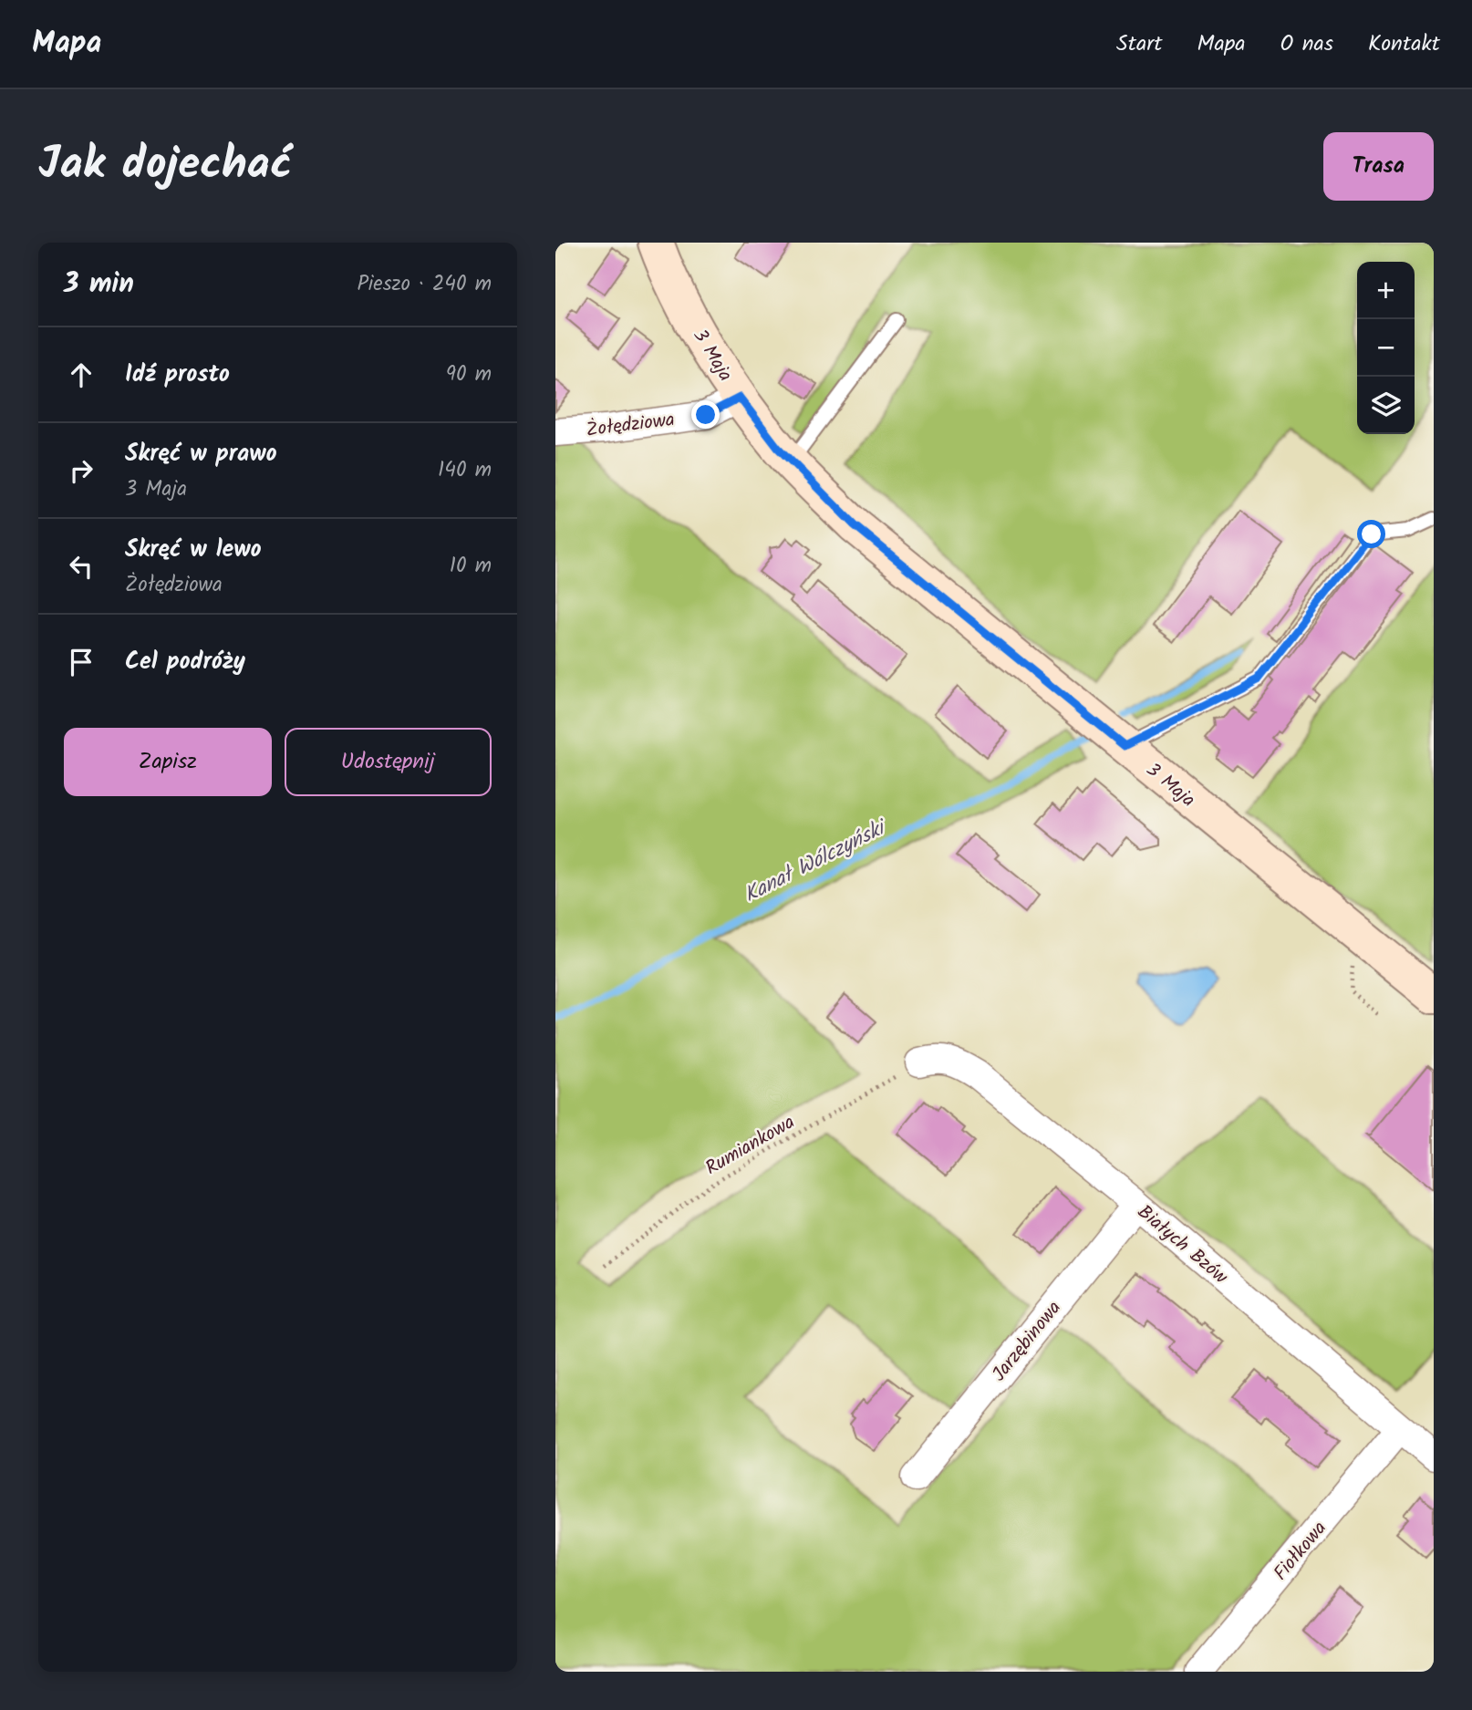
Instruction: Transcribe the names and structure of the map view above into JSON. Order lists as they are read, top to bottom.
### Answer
{
  "streets": {
    "street": [
      "3 Maja",
      "Żołędziowa",
      "Białych Bzów",
      "Jarzębinowa",
      "Fiołkowa"
    ],
    "path": ["Rumiankowa"]
  },
  "crossings": [
    ["3 Maja", "Żołędziowa"],
    ["Rumiankowa", "Białych Bzów"],
    ["Białych Bzów", "Jarzębinowa"],
    ["Białych Bzów", "Fiołkowa"]
  ],
  "water": ["Kanał Wólczyński"],
  "page": {
    "header": "Mapa",
    "nav": [
      "Start",
      "Mapa",
      "O nas",
      "Kontakt"
    ],
    "title": "Jak dojechać",
    "buttons": [
      "Trasa",
      ["Zapisz", "Udostępnij"]
    ],
    "heading": ["3 min", "Pieszo · 240 m"],
    "map_buttons": ["+", "−"],
    "list": [
      ["Idź prosto", "90 m"],
      ["Skręć w prawo", "3 Maja", "140 m"],
      ["Skręć w lewo", "Żołędziowa", "10 m"],
      "Cel podróży"
    ]
  }
}
